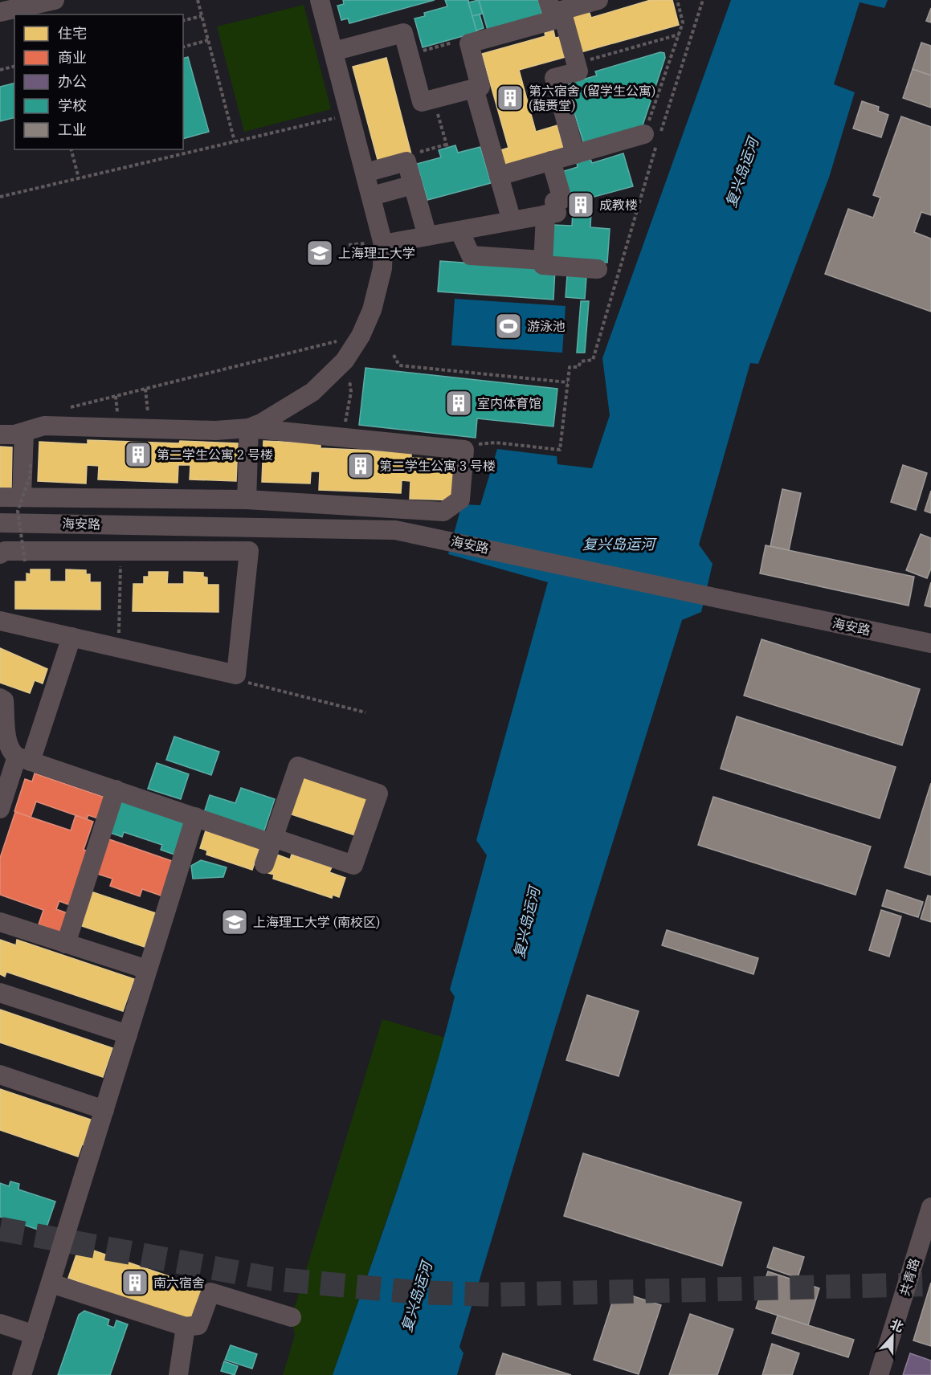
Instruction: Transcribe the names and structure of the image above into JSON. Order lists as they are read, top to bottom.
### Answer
{
  "streets": {
    "street": ["海安路", "共青路"]
  },
  "water": ["复兴岛运河"],
  "places": {
    "building": [
      "第六宿舍 (留学生公寓) (馥赉堂)",
      "成教楼",
      "室内体育馆",
      "第二学生公寓 2 号楼",
      "第二学生公寓 3 号楼",
      "南六宿舍"
    ],
    "school or university": ["上海理工大学", "上海理工大学 (南校区)"],
    "sports": ["游泳池"]
  },
  "legend": [
    "住宅",
    "商业",
    "办公",
    "学校",
    "工业"
  ],
  "north": "top"
}
